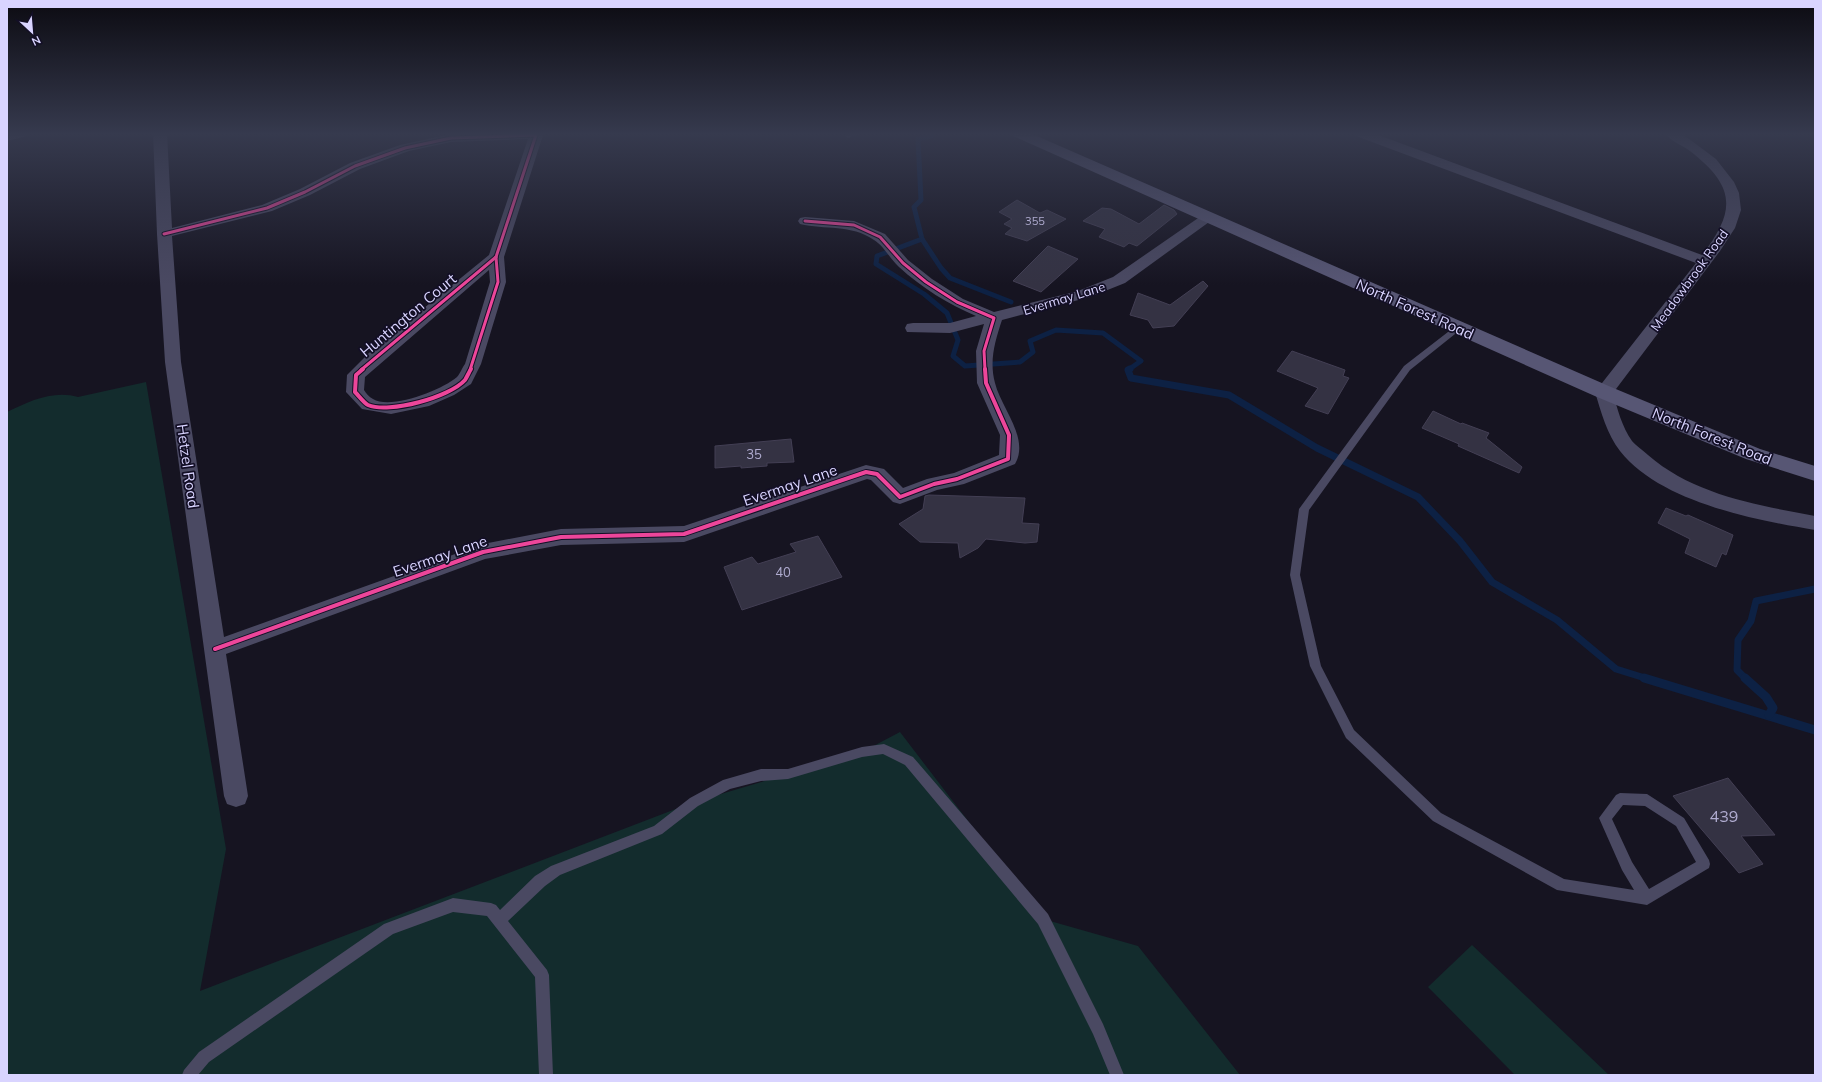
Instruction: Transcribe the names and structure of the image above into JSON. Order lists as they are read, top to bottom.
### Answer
{
  "streets": {
    "main road": ["North Forest Road"],
    "street": [
      "Meadowbrook Road",
      "Evermay Lane",
      "Huntington Court",
      "Hetzel Road"
    ]
  },
  "crossings": [
    ["Meadowbrook Road", "North Forest Road"],
    ["Evermay Lane", "North Forest Road"],
    ["Evermay Lane", "Hetzel Road"],
    ["Huntington Court", "Hetzel Road"]
  ],
  "house_numbers": [
    "355",
    "35",
    "40",
    "439"
  ],
  "north": "bottom right"
}
